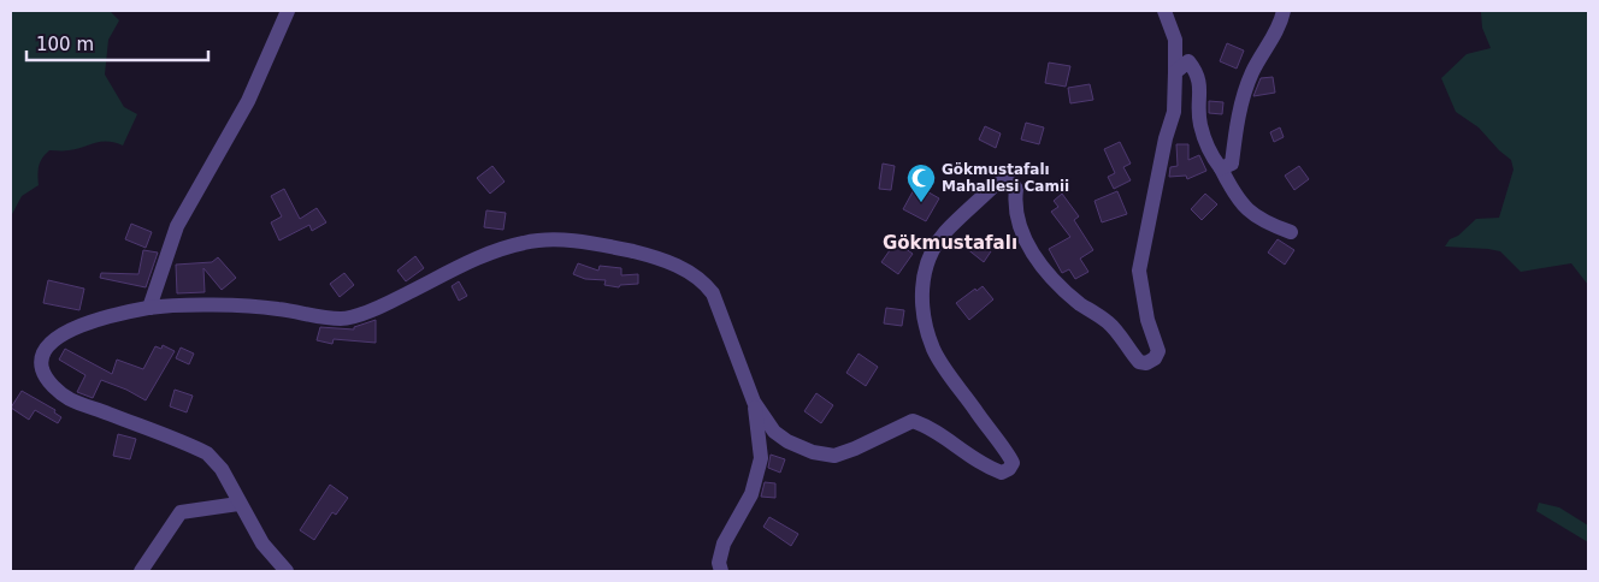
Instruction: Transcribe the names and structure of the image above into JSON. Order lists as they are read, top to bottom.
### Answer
{
  "districts": ["Gökmustafalı"],
  "places": {
    "mosque": ["Gökmustafalı Mahallesi Camii"]
  },
  "scale_bar": "100 m"
}
